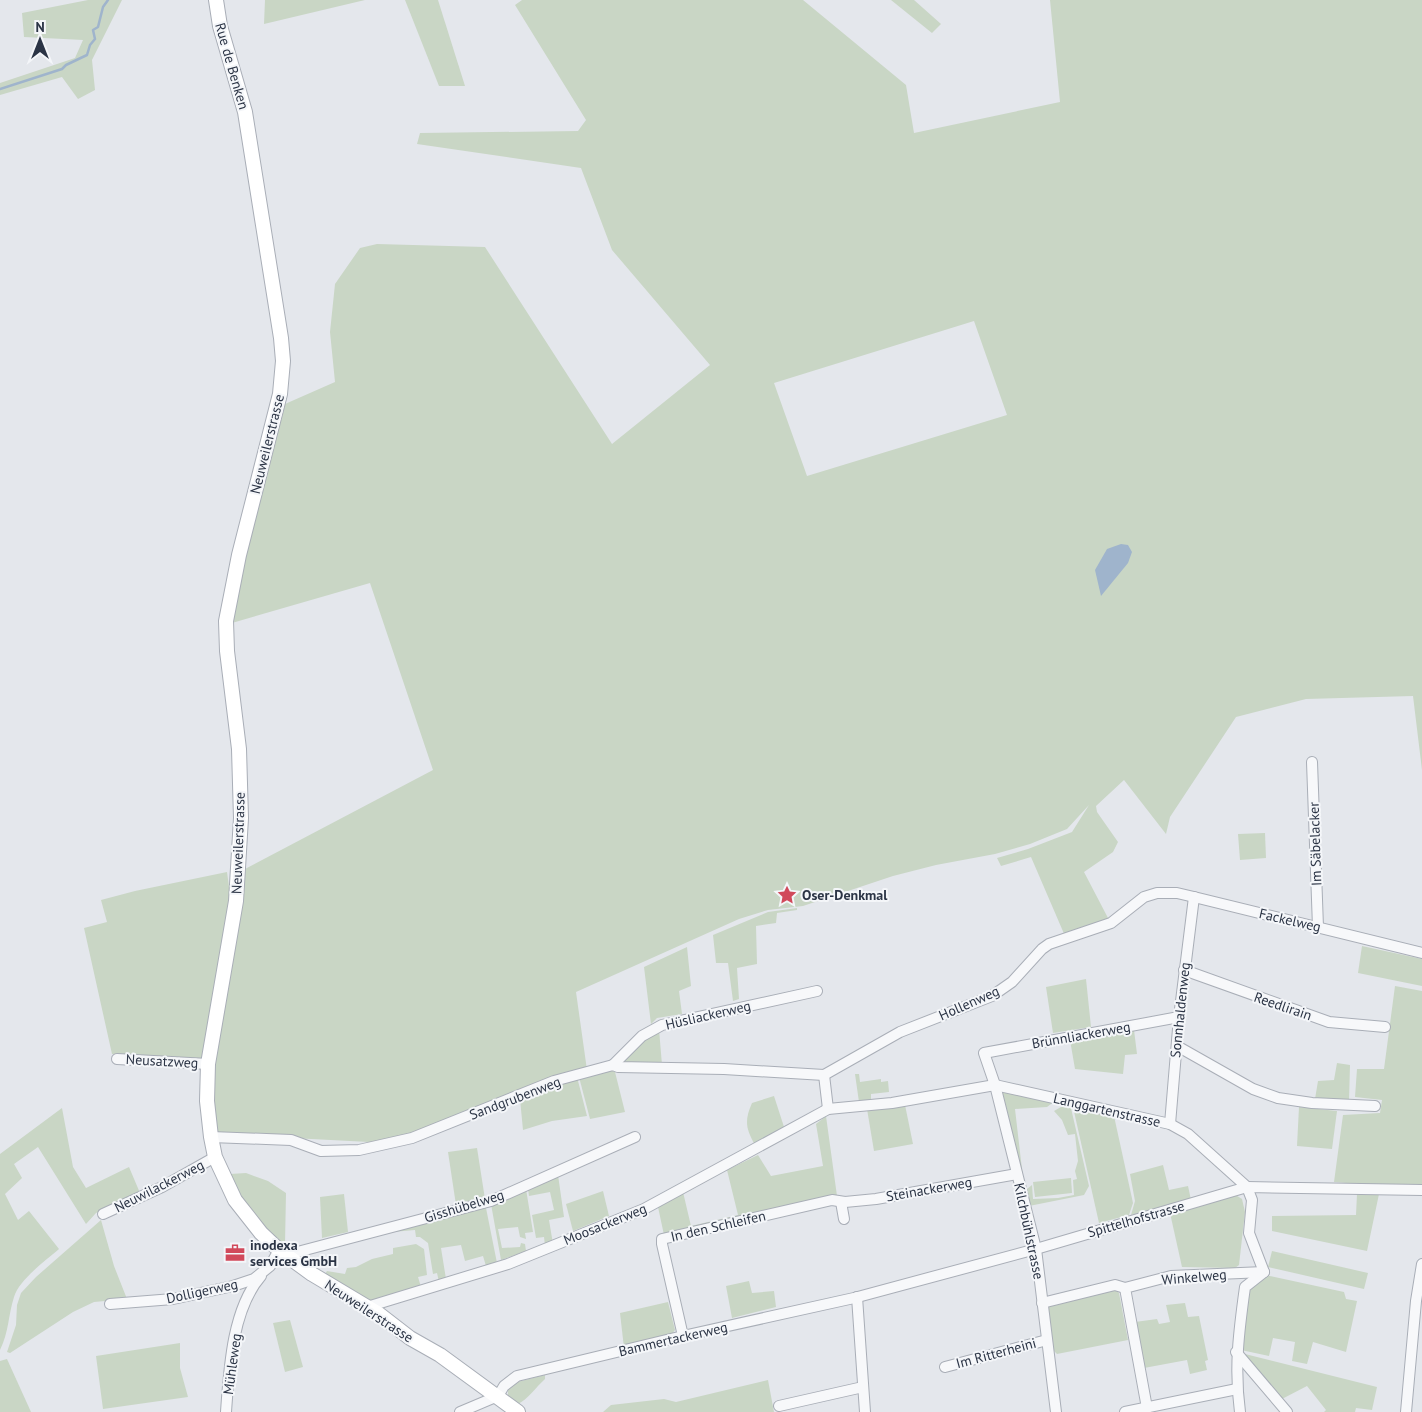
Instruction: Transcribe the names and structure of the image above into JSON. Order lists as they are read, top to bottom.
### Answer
{
  "streets": {
    "street": [
      "Rue de Benken",
      "Neuweilerstrasse",
      "Im Säbelacker",
      "Fackelweg",
      "Hollenweg",
      "Reedlirain",
      "Sonnhaldenweg",
      "Hüsliackerweg",
      "Brünnliackerweg",
      "Neusatzweg",
      "Sandgrubenweg",
      "Langgartenstrasse",
      "Neuwilackerweg",
      "Steinackerweg",
      "Gisshübelweg",
      "Spittelhofstrasse",
      "Moosackerweg",
      "In den Schleifen",
      "Kilchbühlstrasse",
      "Winkelweg",
      "Dolligerweg",
      "Bammertackerweg",
      "Im Ritterheini",
      "Mühleweg"
    ]
  },
  "crossings": [
    ["Rue de Benken", "Neuweilerstrasse"],
    ["Neuweilerstrasse", "Neusatzweg"],
    ["Neuweilerstrasse", "Sandgrubenweg"],
    ["Neuweilerstrasse", "Neuwilackerweg"],
    ["Neuweilerstrasse", "Gisshübelweg"],
    ["Neuweilerstrasse", "Moosackerweg"],
    ["Neuweilerstrasse", "Dolligerweg"],
    ["Neuweilerstrasse", "Bammertackerweg"],
    ["Im Säbelacker", "Fackelweg"],
    ["Fackelweg", "Hollenweg"],
    ["Fackelweg", "Sonnhaldenweg"],
    ["Hollenweg", "Sandgrubenweg"],
    ["Reedlirain", "Sonnhaldenweg"],
    ["Sonnhaldenweg", "Brünnliackerweg"],
    ["Sonnhaldenweg", "Langgartenstrasse"],
    ["Hüsliackerweg", "Sandgrubenweg"],
    ["Brünnliackerweg", "Kilchbühlstrasse"],
    ["Langgartenstrasse", "Spittelhofstrasse"],
    ["Langgartenstrasse", "Moosackerweg"],
    ["Langgartenstrasse", "Kilchbühlstrasse"],
    ["Steinackerweg", "In den Schleifen"],
    ["Steinackerweg", "Kilchbühlstrasse"],
    ["Gisshübelweg", "Dolligerweg"],
    ["Spittelhofstrasse", "Kilchbühlstrasse"],
    ["Spittelhofstrasse", "Bammertackerweg"],
    ["In den Schleifen", "Bammertackerweg"],
    ["Kilchbühlstrasse", "Winkelweg"],
    ["Kilchbühlstrasse", "Im Ritterheini"],
    ["Dolligerweg", "Mühleweg"]
  ],
  "places": {
    "place": ["Oser-Denkmal"],
    "office": ["inodexa services GmbH"]
  },
  "north": "top"
}
